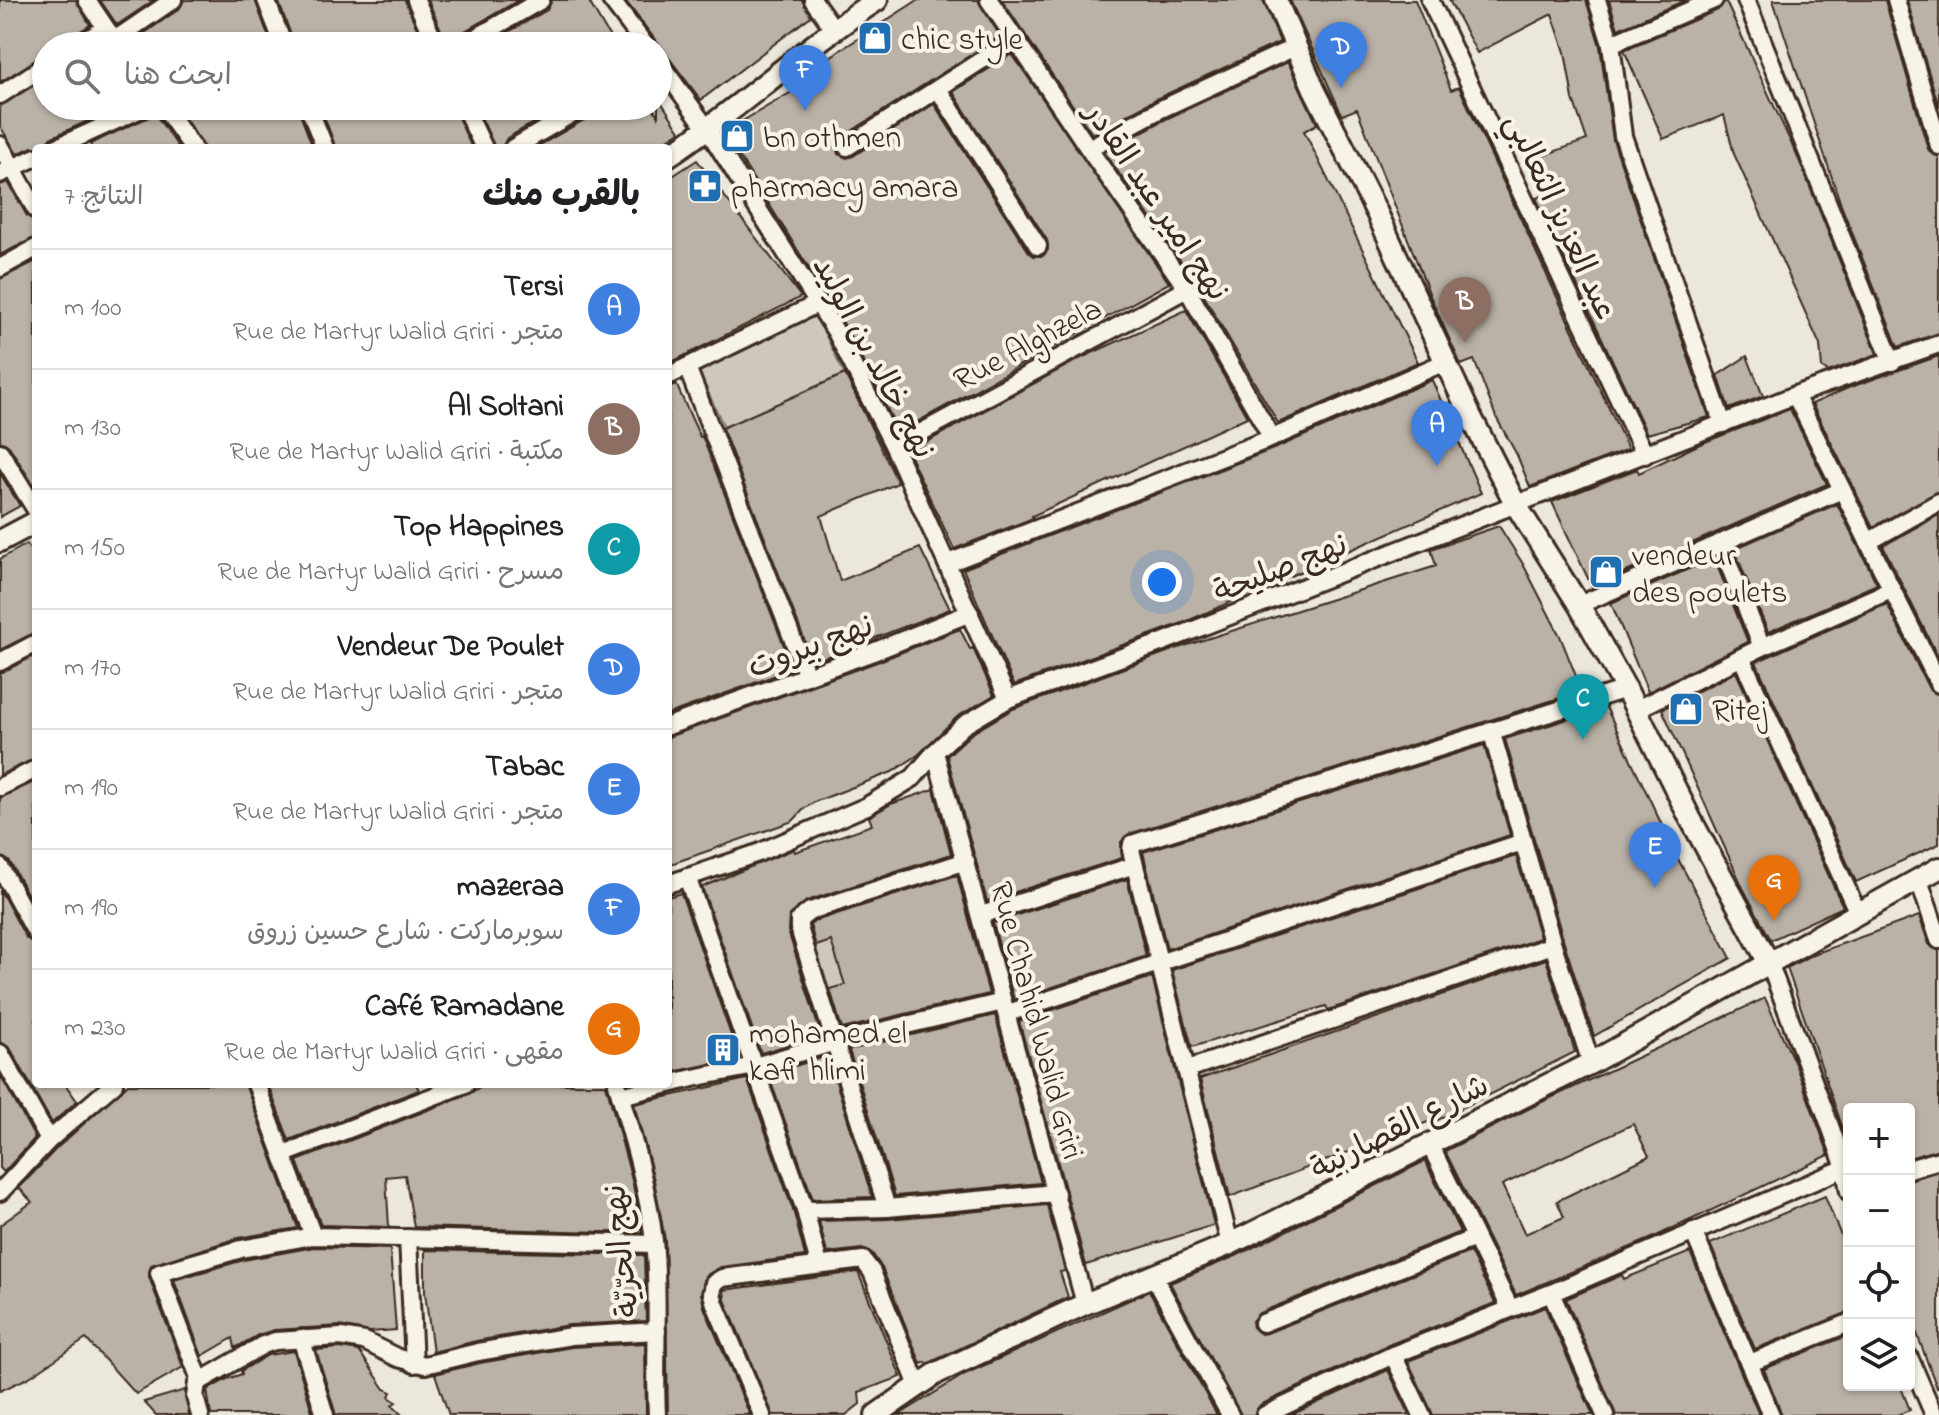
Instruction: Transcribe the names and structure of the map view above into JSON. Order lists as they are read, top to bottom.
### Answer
{
  "streets": {
    "street": [
      "نهج امير عبد القادر",
      "عبد العزيز الثعالبي",
      "Rue Alghzela",
      "نهج خالد بن الوليد",
      "نهج صليحة",
      "نهج بيروت",
      "Rue Chahid Walid Griri",
      "شارع القصارنية",
      "نهج الحرّيّة"
    ]
  },
  "crossings": [
    ["نهج امير عبد القادر", "Rue Alghzela"],
    ["عبد العزيز الثعالبي", "نهج صليحة"],
    ["Rue Alghzela", "نهج خالد بن الوليد"],
    ["نهج خالد بن الوليد", "نهج صليحة"],
    ["نهج خالد بن الوليد", "نهج بيروت"],
    ["نهج صليحة", "Rue Chahid Walid Griri"],
    ["Rue Chahid Walid Griri", "شارع القصارنية"]
  ],
  "places": {
    "shop": [
      "chic style",
      "bn othmen",
      "vendeur des poulets",
      "Ritej"
    ],
    "pharmacy": ["pharmacy amara"],
    "building": ["mohamed el kafi hlimi"]
  },
  "page": {
    "pins": [
      "D",
      "F",
      "B",
      "A",
      "C",
      "E",
      "G"
    ],
    "search": "ابحث هنا",
    "heading": ["بالقرب منك", "النتائج: 7"],
    "list": [
      {
        "mark": "A",
        "name": "Tersi",
        "note": "متجر · Rue de Martyr Walid Griri",
        "value": "100 m"
      },
      {
        "mark": "B",
        "name": "Al Soltani",
        "note": "مكتبة · Rue de Martyr Walid Griri",
        "value": "130 m"
      },
      {
        "mark": "C",
        "name": "Top Happines",
        "note": "مسرح · Rue de Martyr Walid Griri",
        "value": "150 m"
      },
      {
        "mark": "D",
        "name": "Vendeur De Poulet",
        "note": "متجر · Rue de Martyr Walid Griri",
        "value": "170 m"
      },
      {
        "mark": "E",
        "name": "Tabac",
        "note": "متجر · Rue de Martyr Walid Griri",
        "value": "190 m"
      },
      {
        "mark": "F",
        "name": "mazeraa",
        "note": "سوبرماركت · شارع حسين زروق",
        "value": "190 m"
      },
      {
        "mark": "G",
        "name": "Café Ramadane",
        "note": "مقهى · Rue de Martyr Walid Griri",
        "value": "230 m"
      }
    ],
    "map_buttons": ["+", "−"]
  }
}
